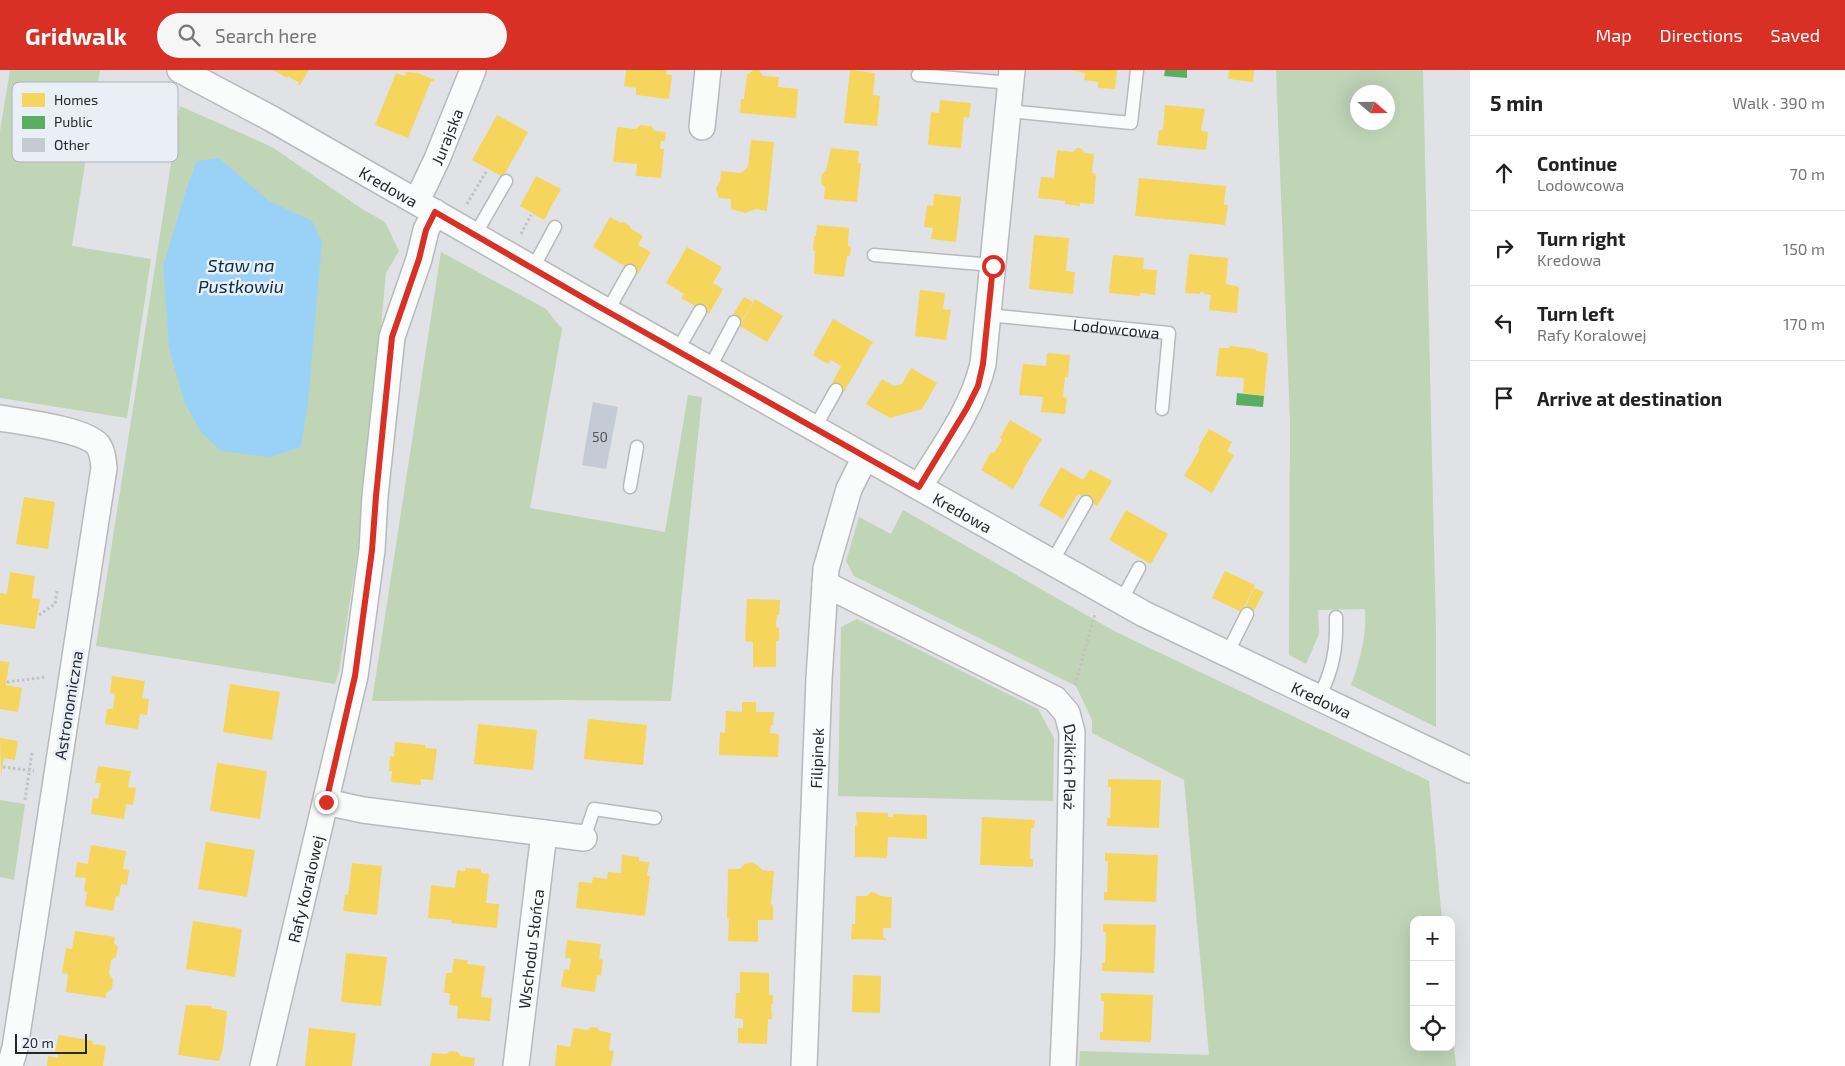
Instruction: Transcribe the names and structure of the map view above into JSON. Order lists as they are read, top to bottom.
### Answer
{
  "streets": {
    "street": [
      "Jurajska",
      "Kredowa",
      "Astronomiczna",
      "Filipinek",
      "Dzikich Plaż",
      "Rafy Koralowej",
      "Wschodu Słońca"
    ],
    "lane": ["Lodowcowa"]
  },
  "crossings": [
    ["Jurajska", "Kredowa"],
    ["Jurajska", "Rafy Koralowej"],
    ["Kredowa", "Filipinek"],
    ["Kredowa", "Rafy Koralowej"],
    ["Filipinek", "Dzikich Plaż"]
  ],
  "water": ["Staw na Pustkowiu"],
  "house_numbers": ["50"],
  "legend": ["Homes", "Public", "Other"],
  "scale_bar": "20 m",
  "north": "right",
  "page": {
    "header": "Gridwalk",
    "search": "Search here",
    "nav": ["Map", "Directions", "Saved"],
    "heading": ["5 min", "Walk · 390 m"],
    "list": [
      ["Continue", "Lodowcowa", "70 m"],
      ["Turn right", "Kredowa", "150 m"],
      ["Turn left", "Rafy Koralowej", "170 m"],
      "Arrive at destination"
    ],
    "map_buttons": ["+", "−"],
    "scale": "20 m"
  }
}
